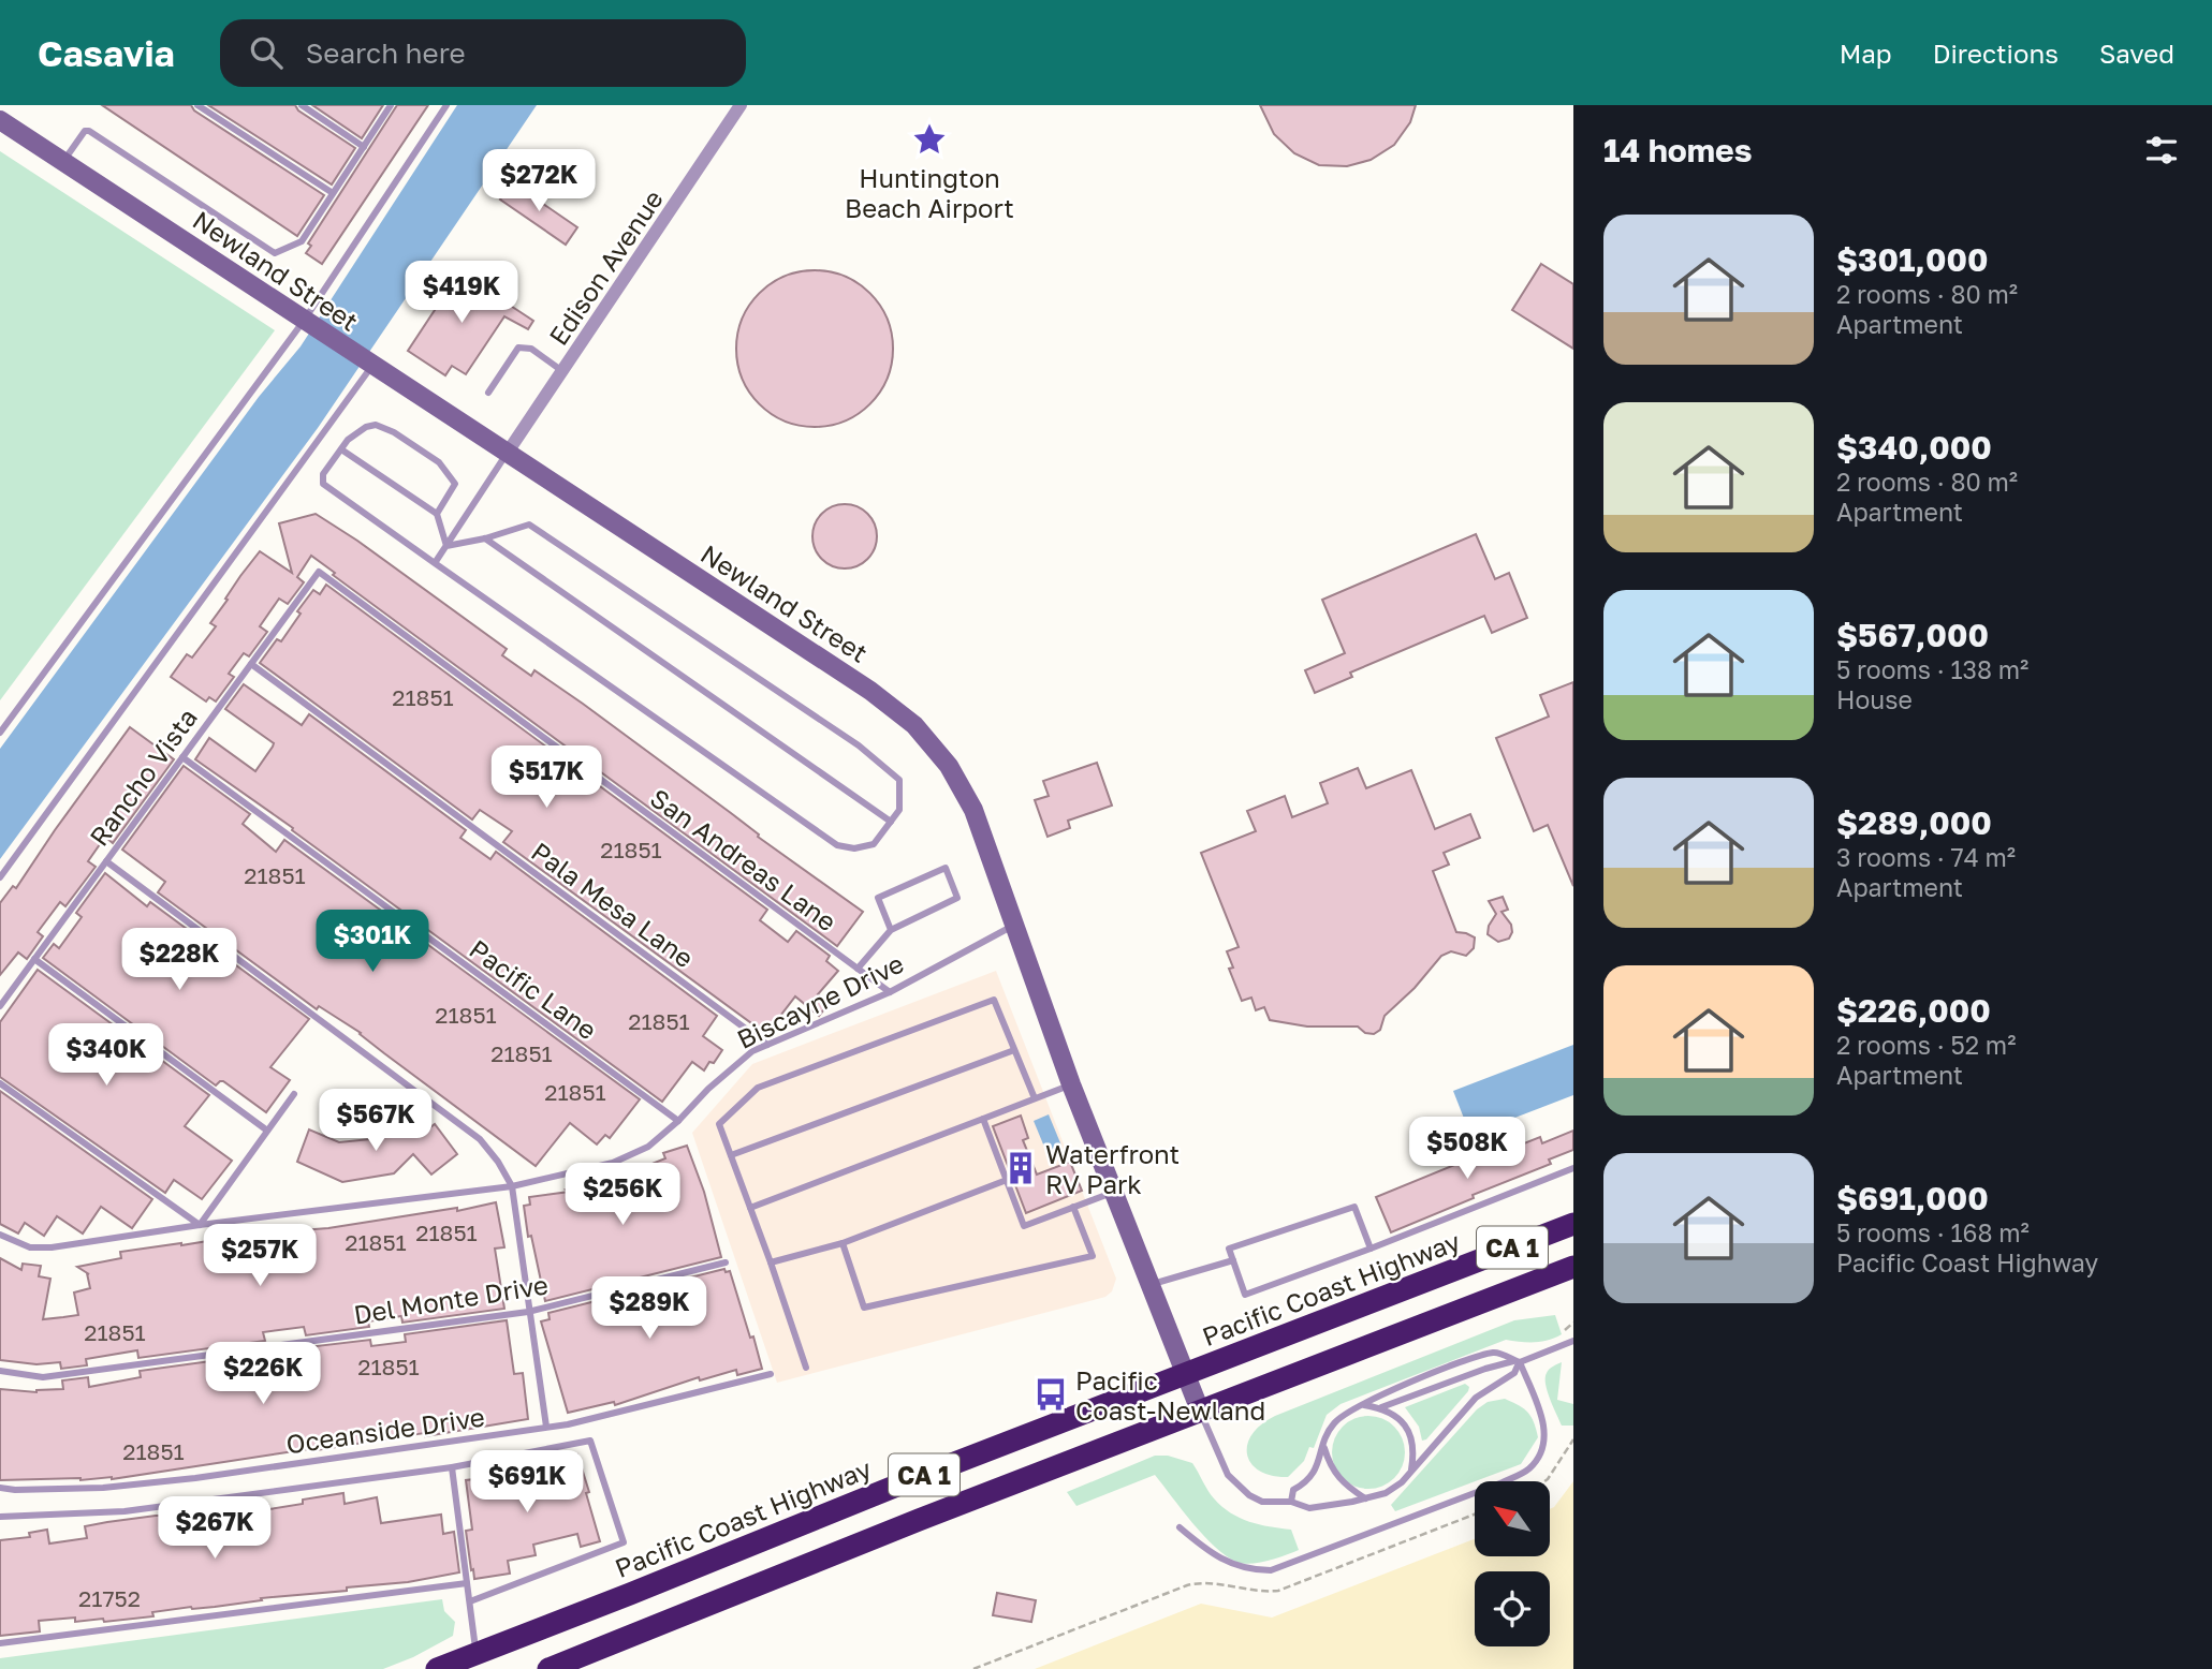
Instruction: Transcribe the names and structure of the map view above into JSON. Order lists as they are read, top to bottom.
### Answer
{
  "streets": {
    "highway": ["CA 1", "Pacific Coast Highway"],
    "street": ["Edison Avenue", "Newland Street"],
    "lane": [
      "Rancho Vista",
      "San Andreas Lane",
      "Pala Mesa Lane",
      "Pacific Lane",
      "Biscayne Drive",
      "Del Monte Drive",
      "Oceanside Drive"
    ]
  },
  "crossings": [
    ["Edison Avenue", "Newland Street"],
    ["Newland Street", "Biscayne Drive"],
    ["Newland Street", "CA 1"],
    ["Newland Street", "Pacific Coast Highway"],
    ["Rancho Vista", "San Andreas Lane"],
    ["Rancho Vista", "Pala Mesa Lane"],
    ["Rancho Vista", "Pacific Lane"],
    ["San Andreas Lane", "Biscayne Drive"],
    ["Pala Mesa Lane", "Biscayne Drive"],
    ["Pacific Lane", "Biscayne Drive"]
  ],
  "places": {
    "place": ["Huntington Beach Airport"],
    "building": ["Waterfront RV Park"],
    "bus stop": ["Pacific Coast-Newland"]
  },
  "house_numbers": [
    "21851",
    "21851",
    "21851",
    "21851",
    "21851",
    "21851",
    "21851",
    "21851",
    "21851",
    "21851",
    "21851",
    "21851",
    "21752"
  ],
  "north": "top left",
  "page": {
    "header": "Casavia",
    "search": "Search here",
    "nav": ["Map", "Directions", "Saved"],
    "heading": "14 homes",
    "price": [
      "$272K",
      "$419K",
      "$517K",
      "$301K",
      "$228K",
      "$340K",
      "$567K",
      "$508K",
      "$256K",
      "$257K",
      "$289K",
      "$226K",
      "$691K",
      "$267K"
    ],
    "list": [
      {
        "name": "$301,000",
        "note": "2 rooms · 80 m² · Apartment"
      },
      {
        "name": "$340,000",
        "note": "2 rooms · 80 m² · Apartment"
      },
      {
        "name": "$567,000",
        "note": "5 rooms · 138 m² · House"
      },
      {
        "name": "$289,000",
        "note": "3 rooms · 74 m² · Apartment"
      },
      {
        "name": "$226,000",
        "note": "2 rooms · 52 m² · Apartment"
      },
      {
        "name": "$691,000",
        "note": "5 rooms · 168 m² · Pacific Coast Highway"
      }
    ]
  }
}
